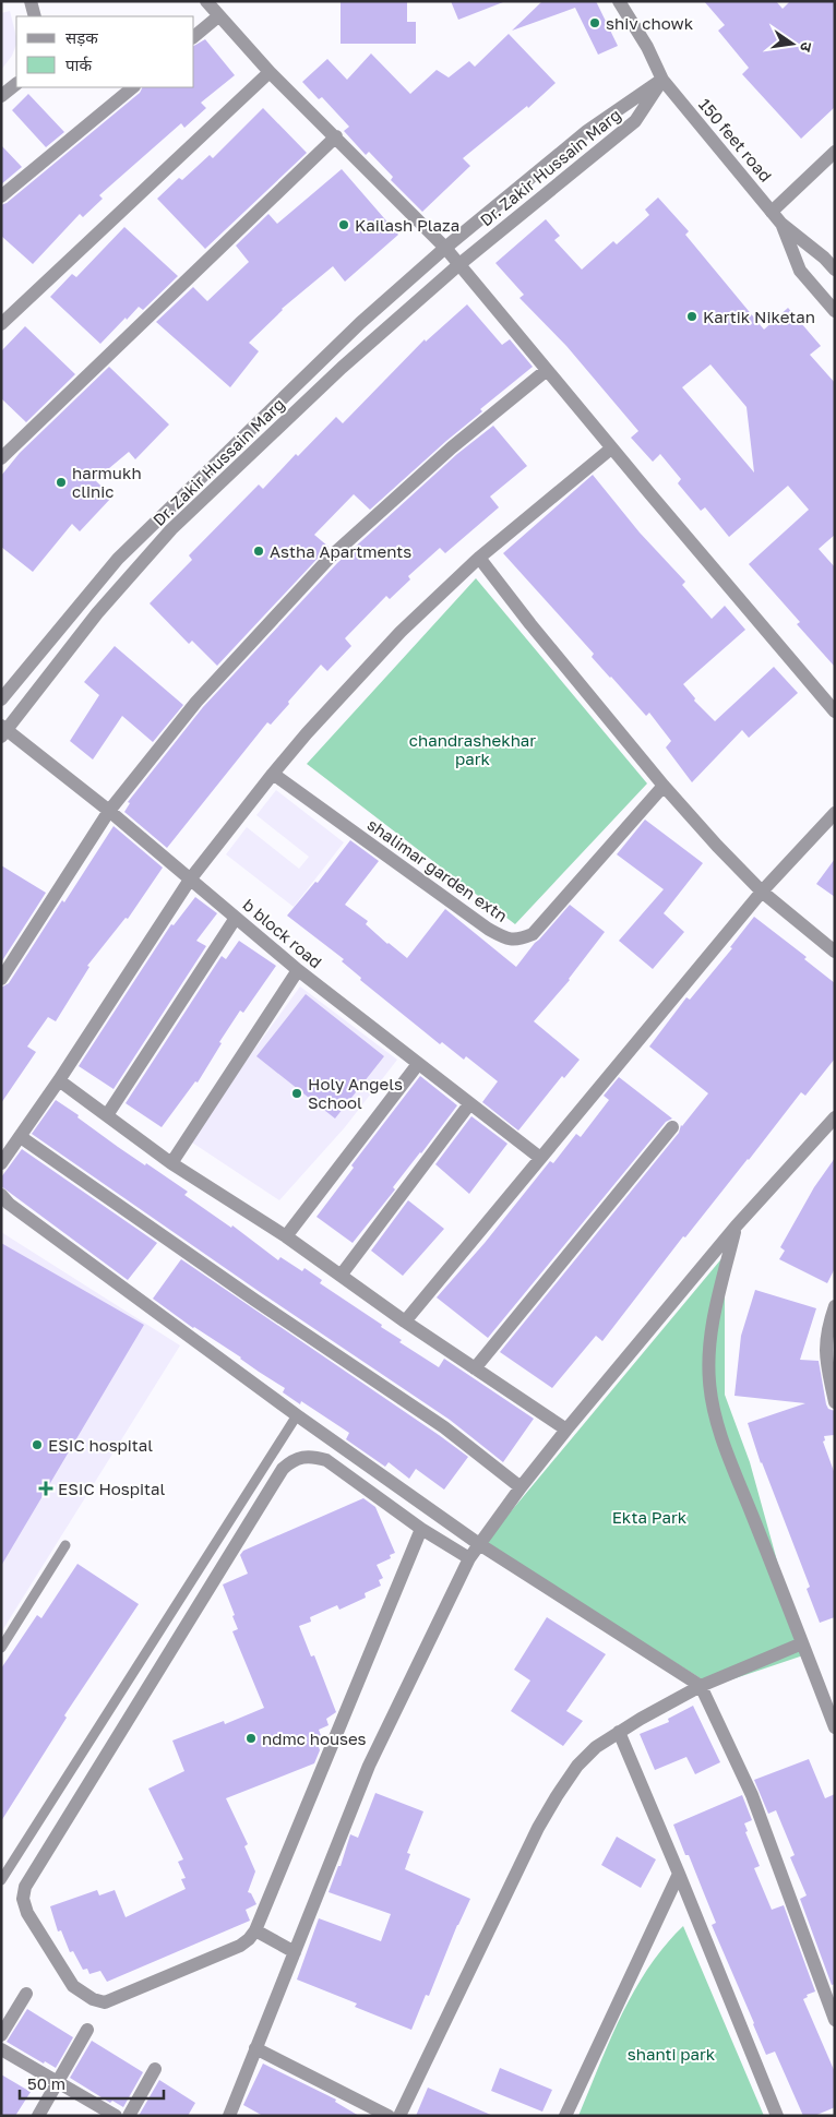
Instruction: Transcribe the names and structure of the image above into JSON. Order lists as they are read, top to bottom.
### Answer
{
  "streets": {
    "street": [
      "150 feet road",
      "Dr. Zakir Hussain Marg",
      "shalimar garden extn",
      "b block road"
    ]
  },
  "crossings": [
    ["150 feet road", "Dr. Zakir Hussain Marg"],
    ["Dr. Zakir Hussain Marg", "b block road"]
  ],
  "parks": ["chandrashekhar park", "Ekta Park", "shanti park"],
  "places": {
    "other": [
      "shiv chowk",
      "Kailash Plaza",
      "Kartik Niketan",
      "harmukh clinic",
      "Astha Apartments",
      "Holy Angels School",
      "ESIC hospital",
      "ndmc houses"
    ],
    "health": ["ESIC Hospital"]
  },
  "legend": ["सड़क", "पार्क"],
  "scale_bar": "50 m",
  "north": "right"
}
